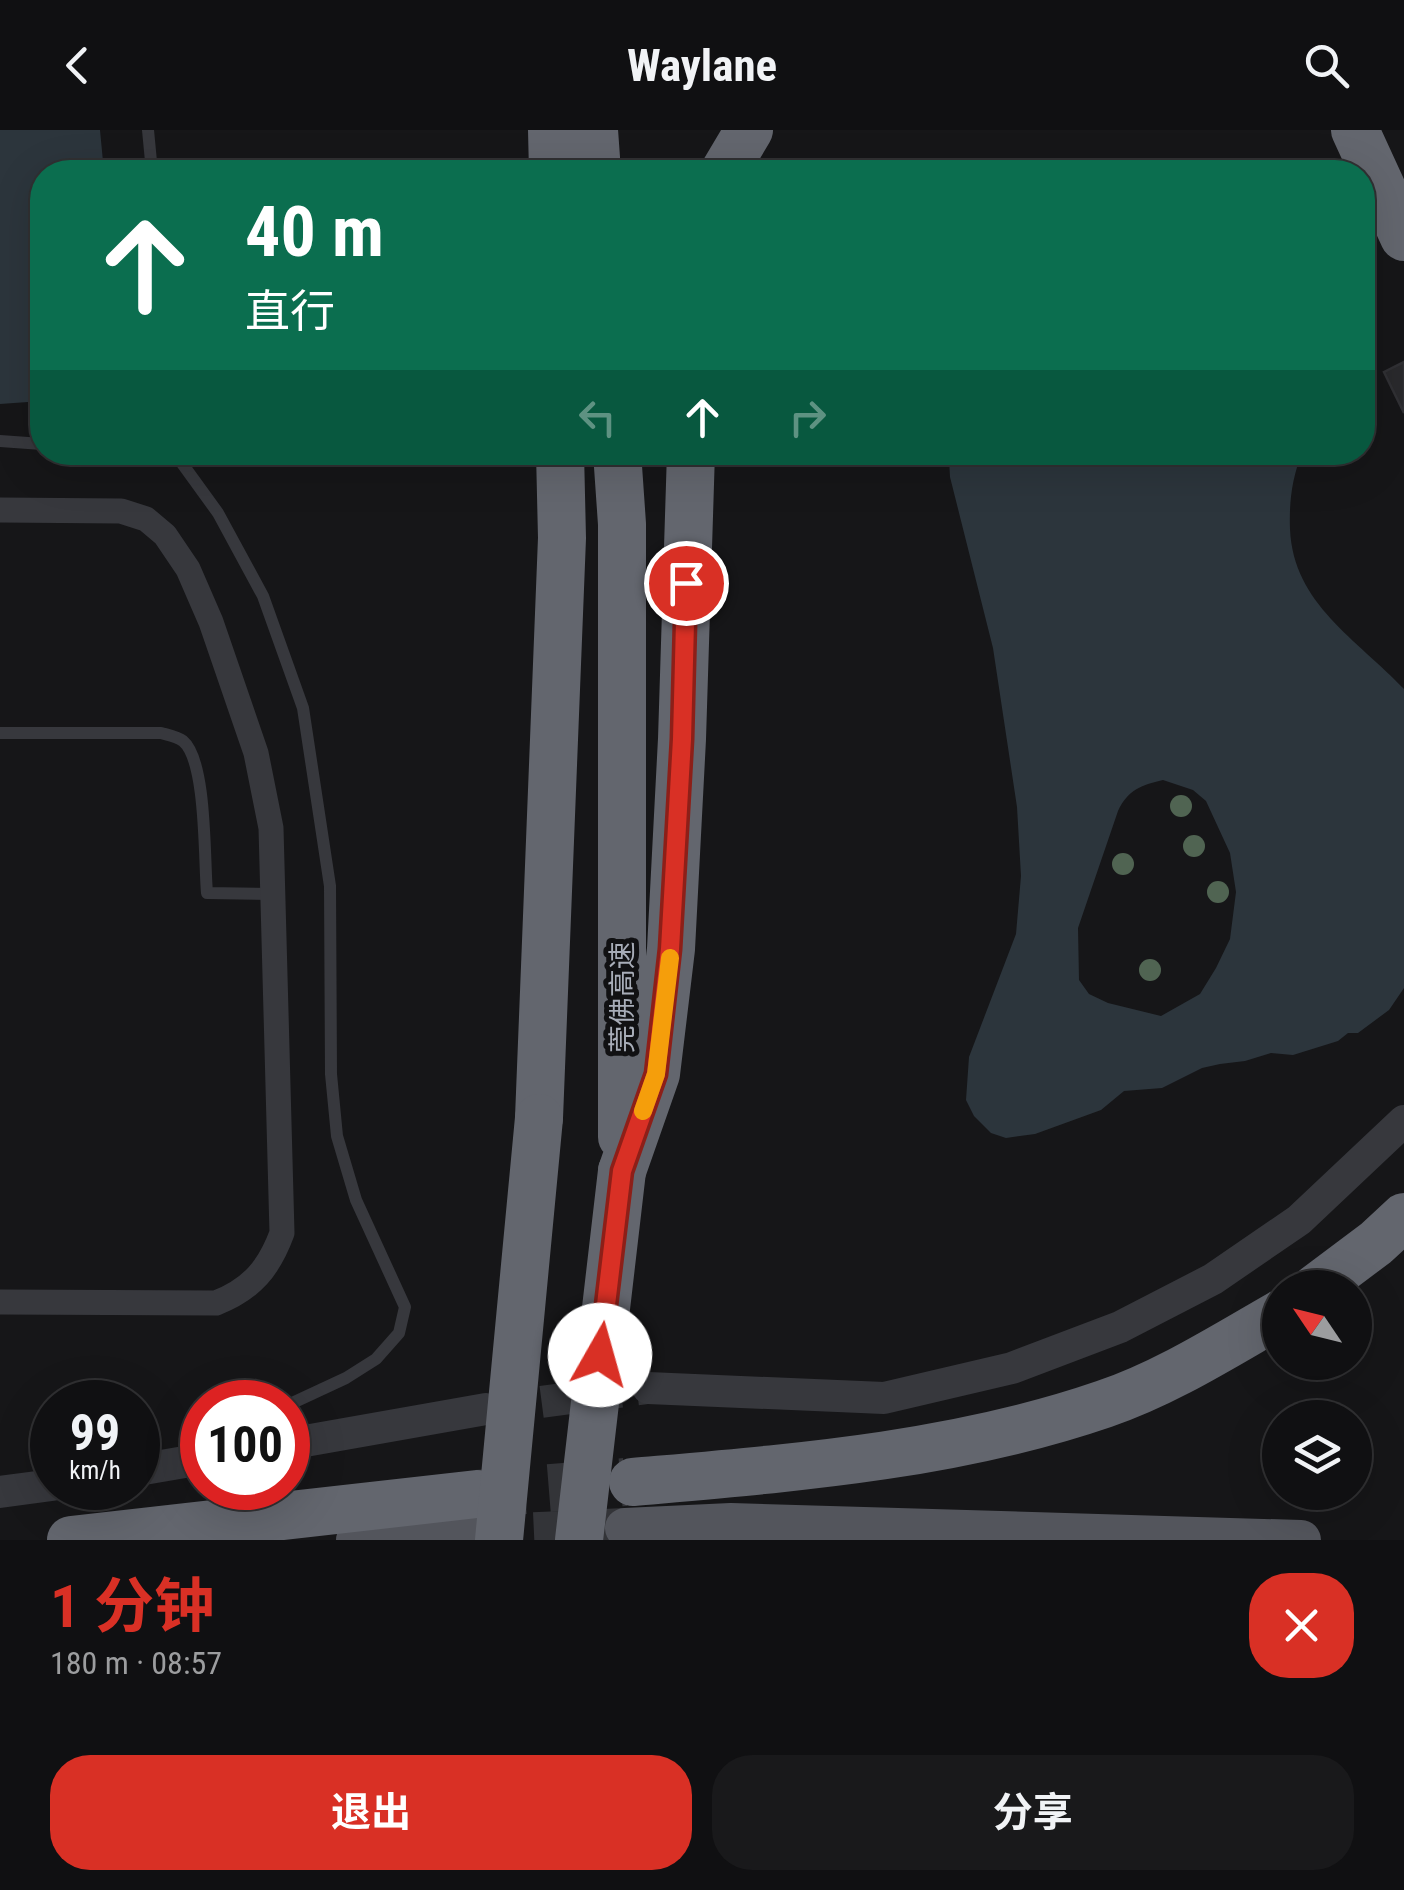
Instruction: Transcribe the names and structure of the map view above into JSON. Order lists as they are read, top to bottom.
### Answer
{
  "streets": {
    "highway": ["莞佛高速"]
  },
  "north": "top left",
  "page": {
    "header": "Waylane",
    "turn": ["40 m", "直行"],
    "speed": "99 km/h",
    "limit": "100",
    "heading": ["1 分钟", "180 m · 08:57"],
    "buttons": ["退出", "分享"]
  }
}
